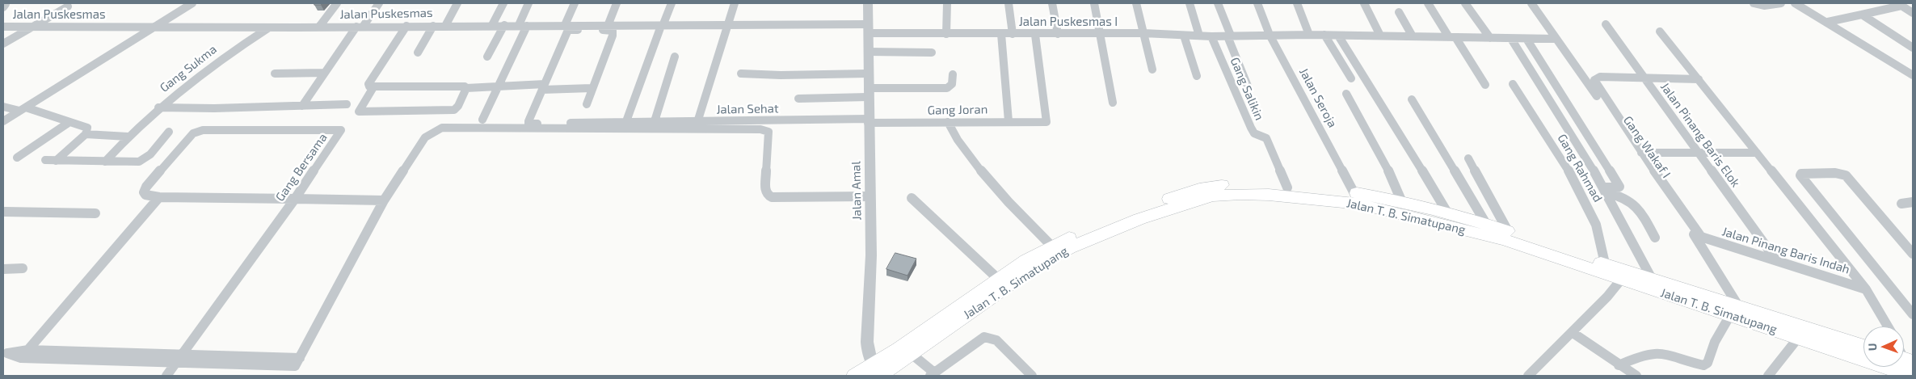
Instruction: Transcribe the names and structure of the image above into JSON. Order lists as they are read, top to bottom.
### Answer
{
  "streets": {
    "main road": ["Jalan T. B. Simatupang"],
    "street": [
      "Jalan Puskesmas",
      "Jalan Puskesmas I",
      "Gang Sukma",
      "Gang Salikin",
      "Jalan Seroja",
      "Jalan Sehat",
      "Gang Joran",
      "Jalan Pinang Baris Elok",
      "Gang Wakaf I",
      "Gang Bersama",
      "Gang Rahmad",
      "Jalan Amal",
      "Jalan Pinang Baris Indah"
    ]
  },
  "crossings": [
    ["Jalan Puskesmas", "Jalan Puskesmas I"],
    ["Jalan Puskesmas", "Gang Sukma"],
    ["Jalan Puskesmas", "Jalan Amal"],
    ["Jalan Puskesmas I", "Gang Salikin"],
    ["Jalan Puskesmas I", "Jalan Seroja"],
    ["Jalan Puskesmas I", "Gang Joran"],
    ["Jalan Puskesmas I", "Gang Wakaf I"],
    ["Jalan Puskesmas I", "Jalan Amal"],
    ["Gang Salikin", "Jalan T. B. Simatupang"],
    ["Jalan Seroja", "Jalan T. B. Simatupang"],
    ["Jalan Sehat", "Gang Joran"],
    ["Jalan Sehat", "Jalan Amal"],
    ["Gang Joran", "Jalan Amal"],
    ["Jalan Pinang Baris Elok", "Jalan Pinang Baris Indah"],
    ["Gang Wakaf I", "Jalan T. B. Simatupang"],
    ["Gang Rahmad", "Jalan T. B. Simatupang"],
    ["Jalan Amal", "Jalan T. B. Simatupang"]
  ],
  "north": "left"
}
